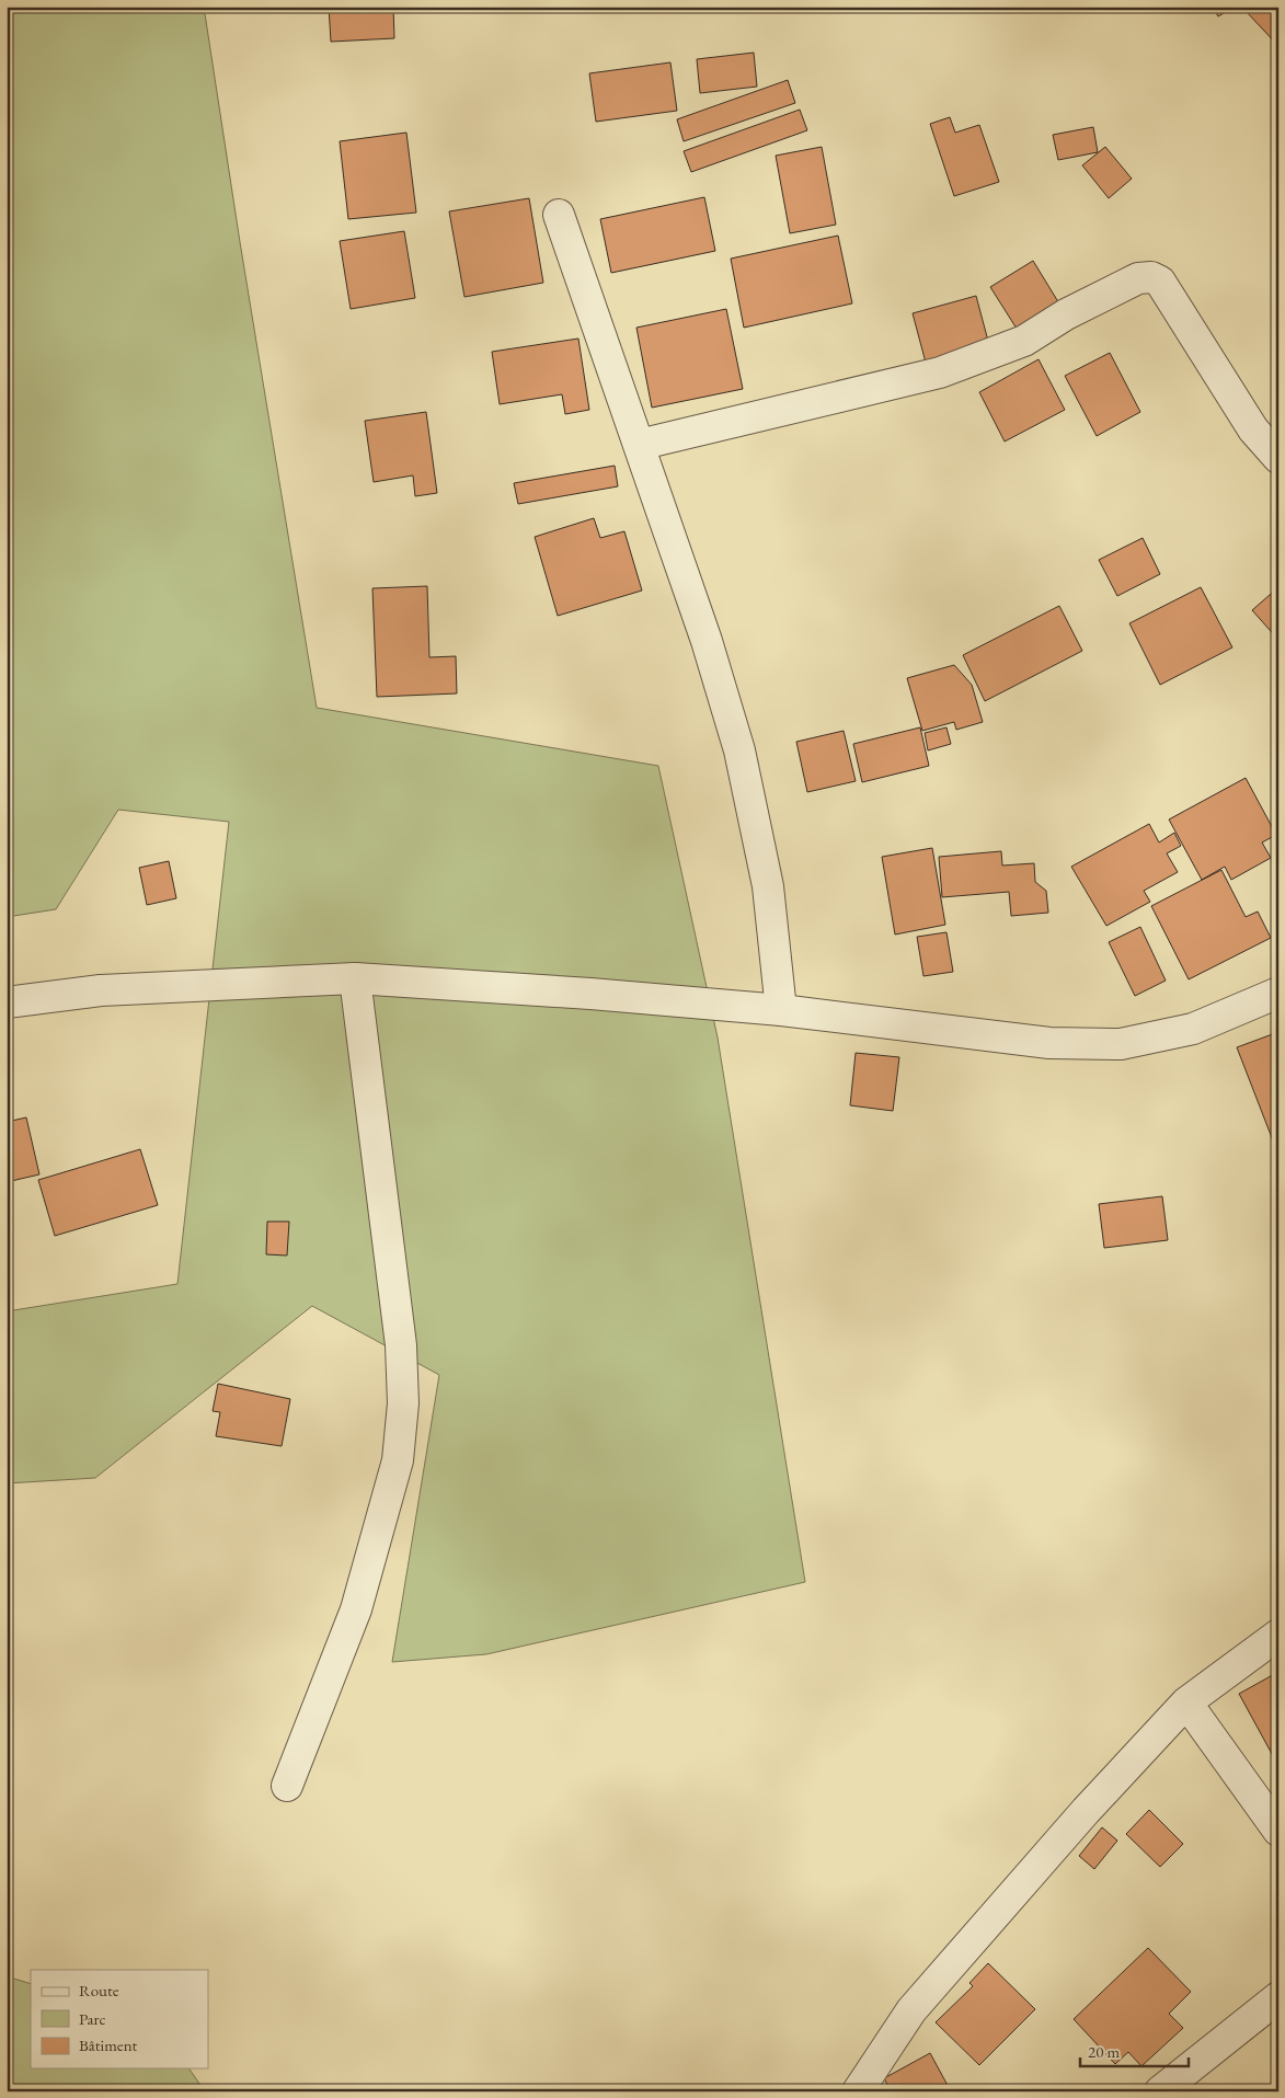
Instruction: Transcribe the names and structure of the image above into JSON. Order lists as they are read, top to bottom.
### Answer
{
  "legend": ["Route", "Parc", "Bâtiment"],
  "scale_bar": "20 m"
}
